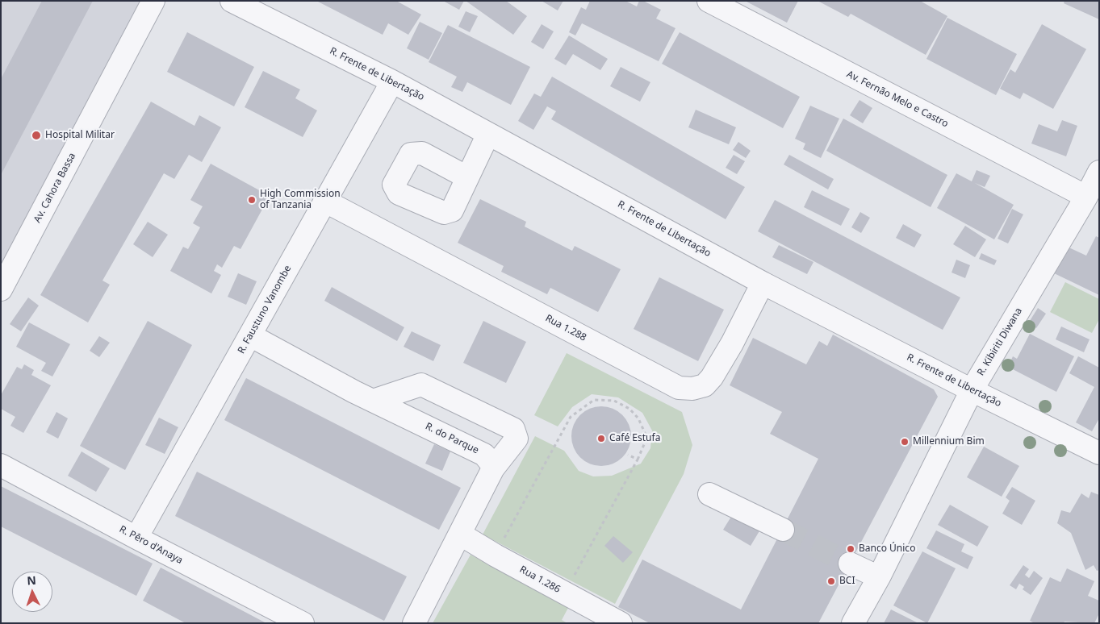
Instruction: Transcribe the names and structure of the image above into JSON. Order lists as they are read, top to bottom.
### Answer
{
  "streets": {
    "street": [
      "R. Frente de Libertação",
      "Av. Fernão Melo e Castro",
      "Av. Cahora Bassa",
      "R. Faustuno Vanombe",
      "Rua 1.288",
      "R. Kibiriti Diwana",
      "R. do Parque",
      "R. Pêro d'Anaya",
      "Rua 1.286"
    ]
  },
  "crossings": [
    ["R. Frente de Libertação", "R. Faustuno Vanombe"],
    ["R. Frente de Libertação", "Rua 1.288"],
    ["R. Frente de Libertação", "R. Kibiriti Diwana"],
    ["Av. Fernão Melo e Castro", "R. Kibiriti Diwana"],
    ["R. Faustuno Vanombe", "Rua 1.288"],
    ["R. Faustuno Vanombe", "R. do Parque"],
    ["R. Faustuno Vanombe", "R. Pêro d'Anaya"]
  ],
  "places": [
    "Hospital Militar",
    "High Commission of Tanzania",
    "Café Estufa",
    "Millennium Bim",
    "Banco Único",
    "BCI"
  ],
  "north": "top"
}
